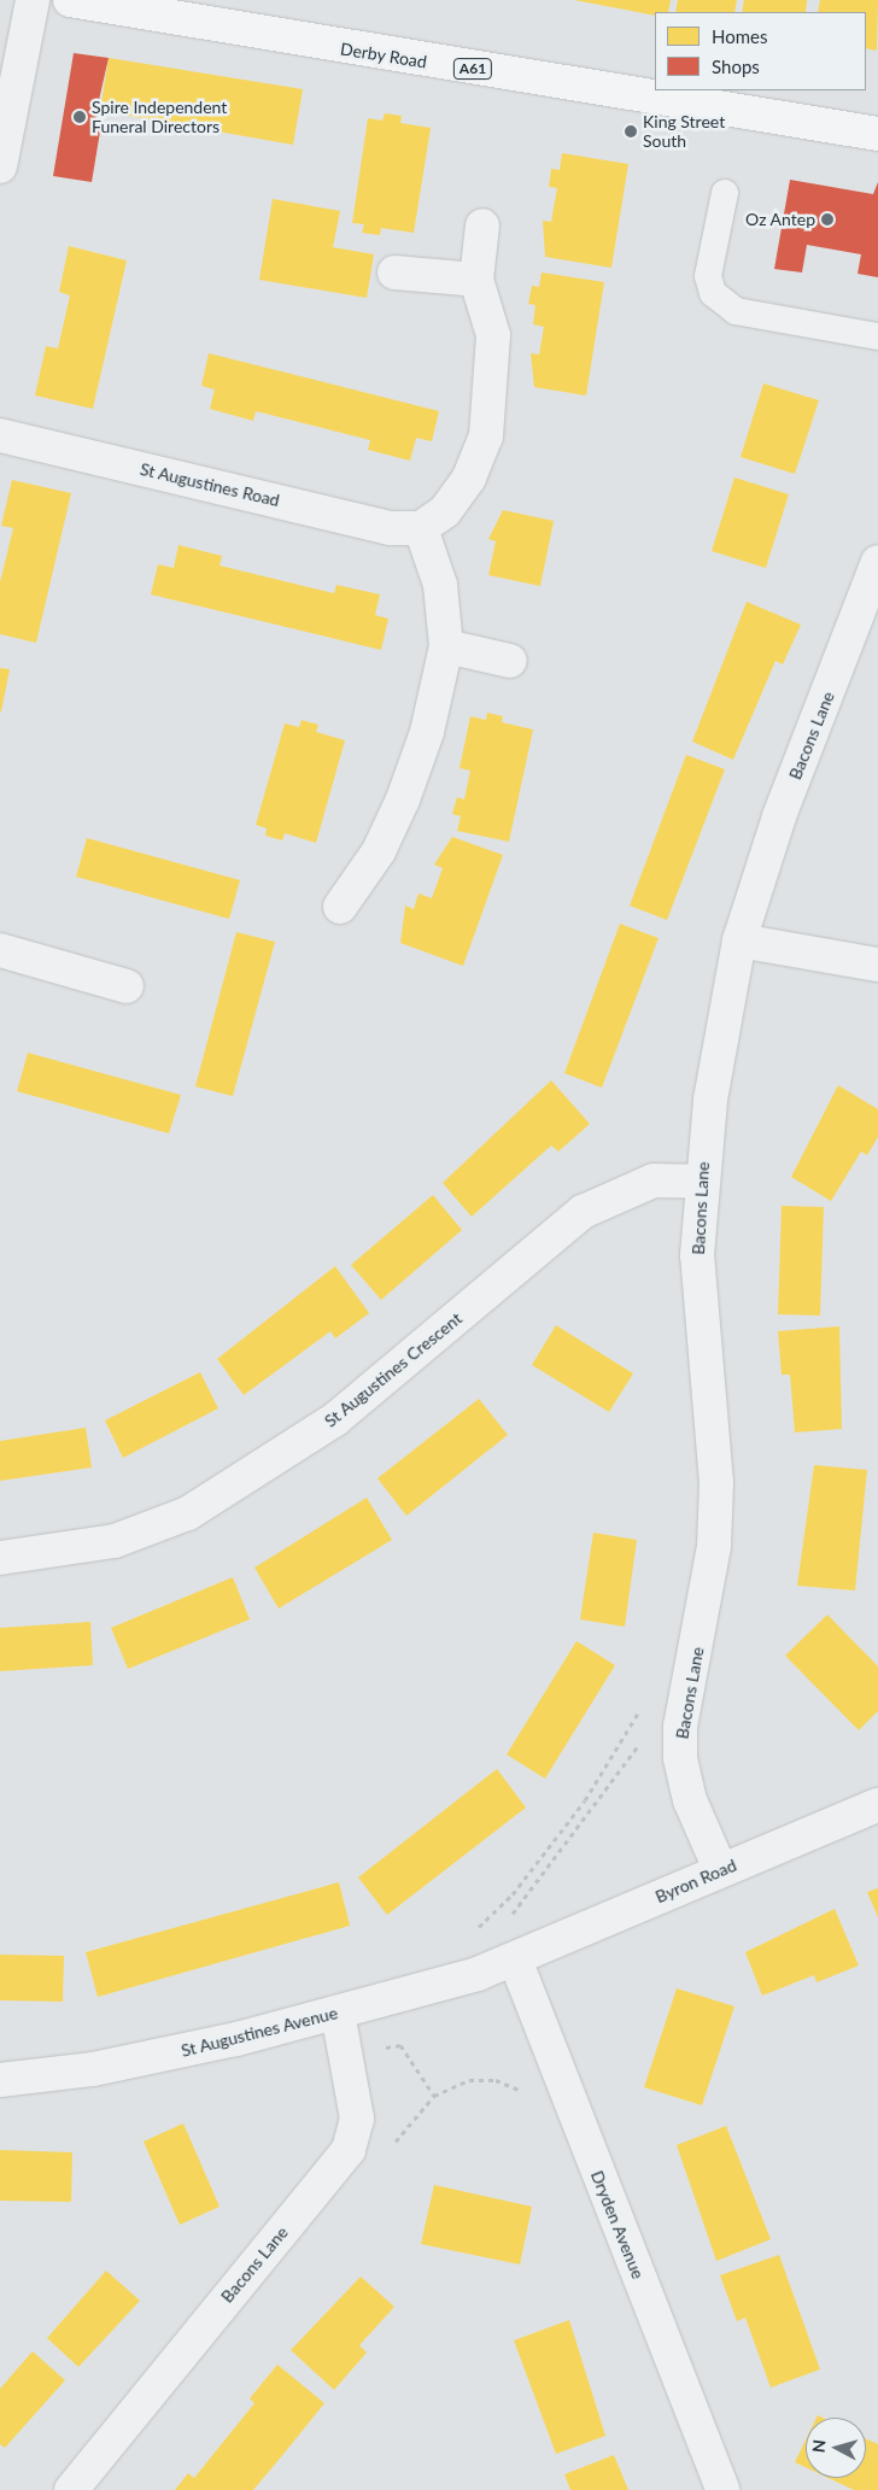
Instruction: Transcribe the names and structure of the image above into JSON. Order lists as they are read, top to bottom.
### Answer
{
  "streets": {
    "highway": ["Derby Road", "A61"],
    "street": [
      "St Augustines Road",
      "Bacons Lane",
      "St Augustines Crescent",
      "Byron Road",
      "St Augustines Avenue",
      "Dryden Avenue"
    ]
  },
  "crossings": [
    ["Bacons Lane", "St Augustines Crescent"],
    ["Bacons Lane", "Byron Road"],
    ["Bacons Lane", "St Augustines Avenue"],
    ["Byron Road", "St Augustines Avenue"],
    ["Byron Road", "Dryden Avenue"],
    ["St Augustines Avenue", "Dryden Avenue"]
  ],
  "places": ["Spire Independent Funeral Directors", "King Street South", "Oz Antep"],
  "legend": ["Homes", "Shops"],
  "north": "left"
}
